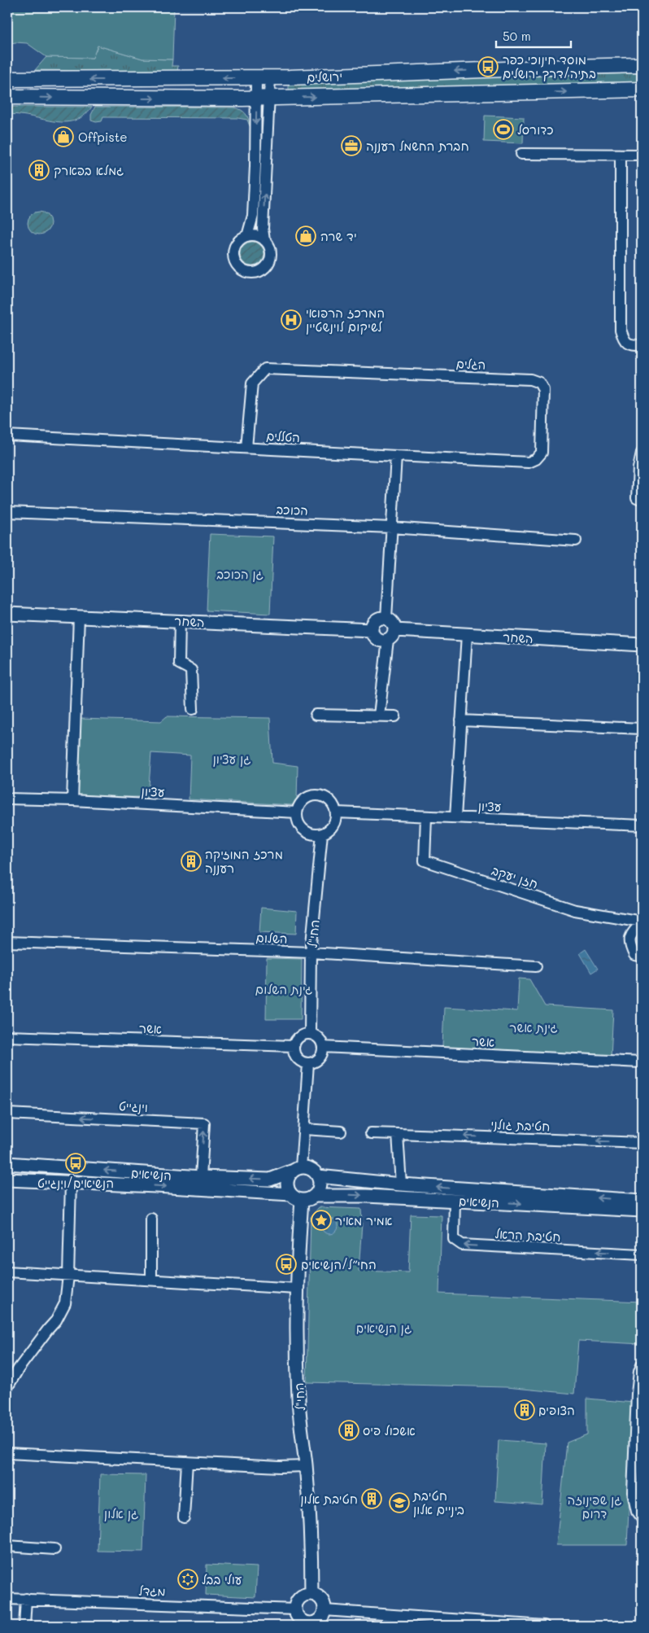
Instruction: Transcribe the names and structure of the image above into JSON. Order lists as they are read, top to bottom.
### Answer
{
  "streets": {
    "main road": ["ירושלים"],
    "street": [
      "הגלים",
      "הטללים",
      "הכוכב",
      "השחר",
      "עציון",
      "חזן יעקב",
      "החי\"ל",
      "השלום",
      "אשר",
      "וינגייט",
      "חטיבת גולני",
      "הנשיאים",
      "חטיבת הראל",
      "מגדל"
    ]
  },
  "crossings": [
    ["הגלים", "הטללים"],
    ["עציון", "חזן יעקב"],
    ["עציון", "החי\"ל"],
    ["החי\"ל", "השלום"],
    ["החי\"ל", "אשר"],
    ["החי\"ל", "הנשיאים"],
    ["החי\"ל", "מגדל"],
    ["וינגייט", "הנשיאים"],
    ["הנשיאים", "חטיבת הראל"]
  ],
  "one_way": ["וינגייט", "חטיבת גולני", "חטיבת הראל"],
  "parks": [
    "גן הכוכב",
    "גן עציון",
    "גינת השלום",
    "גינת אשר",
    "גן הנשיאים",
    "גן שפינוזה דרום",
    "גן אלון"
  ],
  "places": {
    "bus stop": ["מוסד חינוכי כפר בתיה/דרך ירושלים", "הנשיאים/וינגייט", "החי״ל/הנשיאים"],
    "sports": ["כדורסל"],
    "shop": ["Offpiste", "יד שרה"],
    "office": ["חברת החשמל רעננה"],
    "building": [
      "גמלא בפארק",
      "מרכז המוזיקה רעננה",
      "הצופים",
      "אשכול פיס",
      "חטיבת אלון"
    ],
    "hospital": ["המרכז הרפואי לשיקום לוינשטיין"],
    "place": ["אמיר מאיר"],
    "school or university": ["חטיבת ביניים אלון"],
    "synagogue": ["עולי בבל"]
  },
  "scale_bar": "50 m"
}
